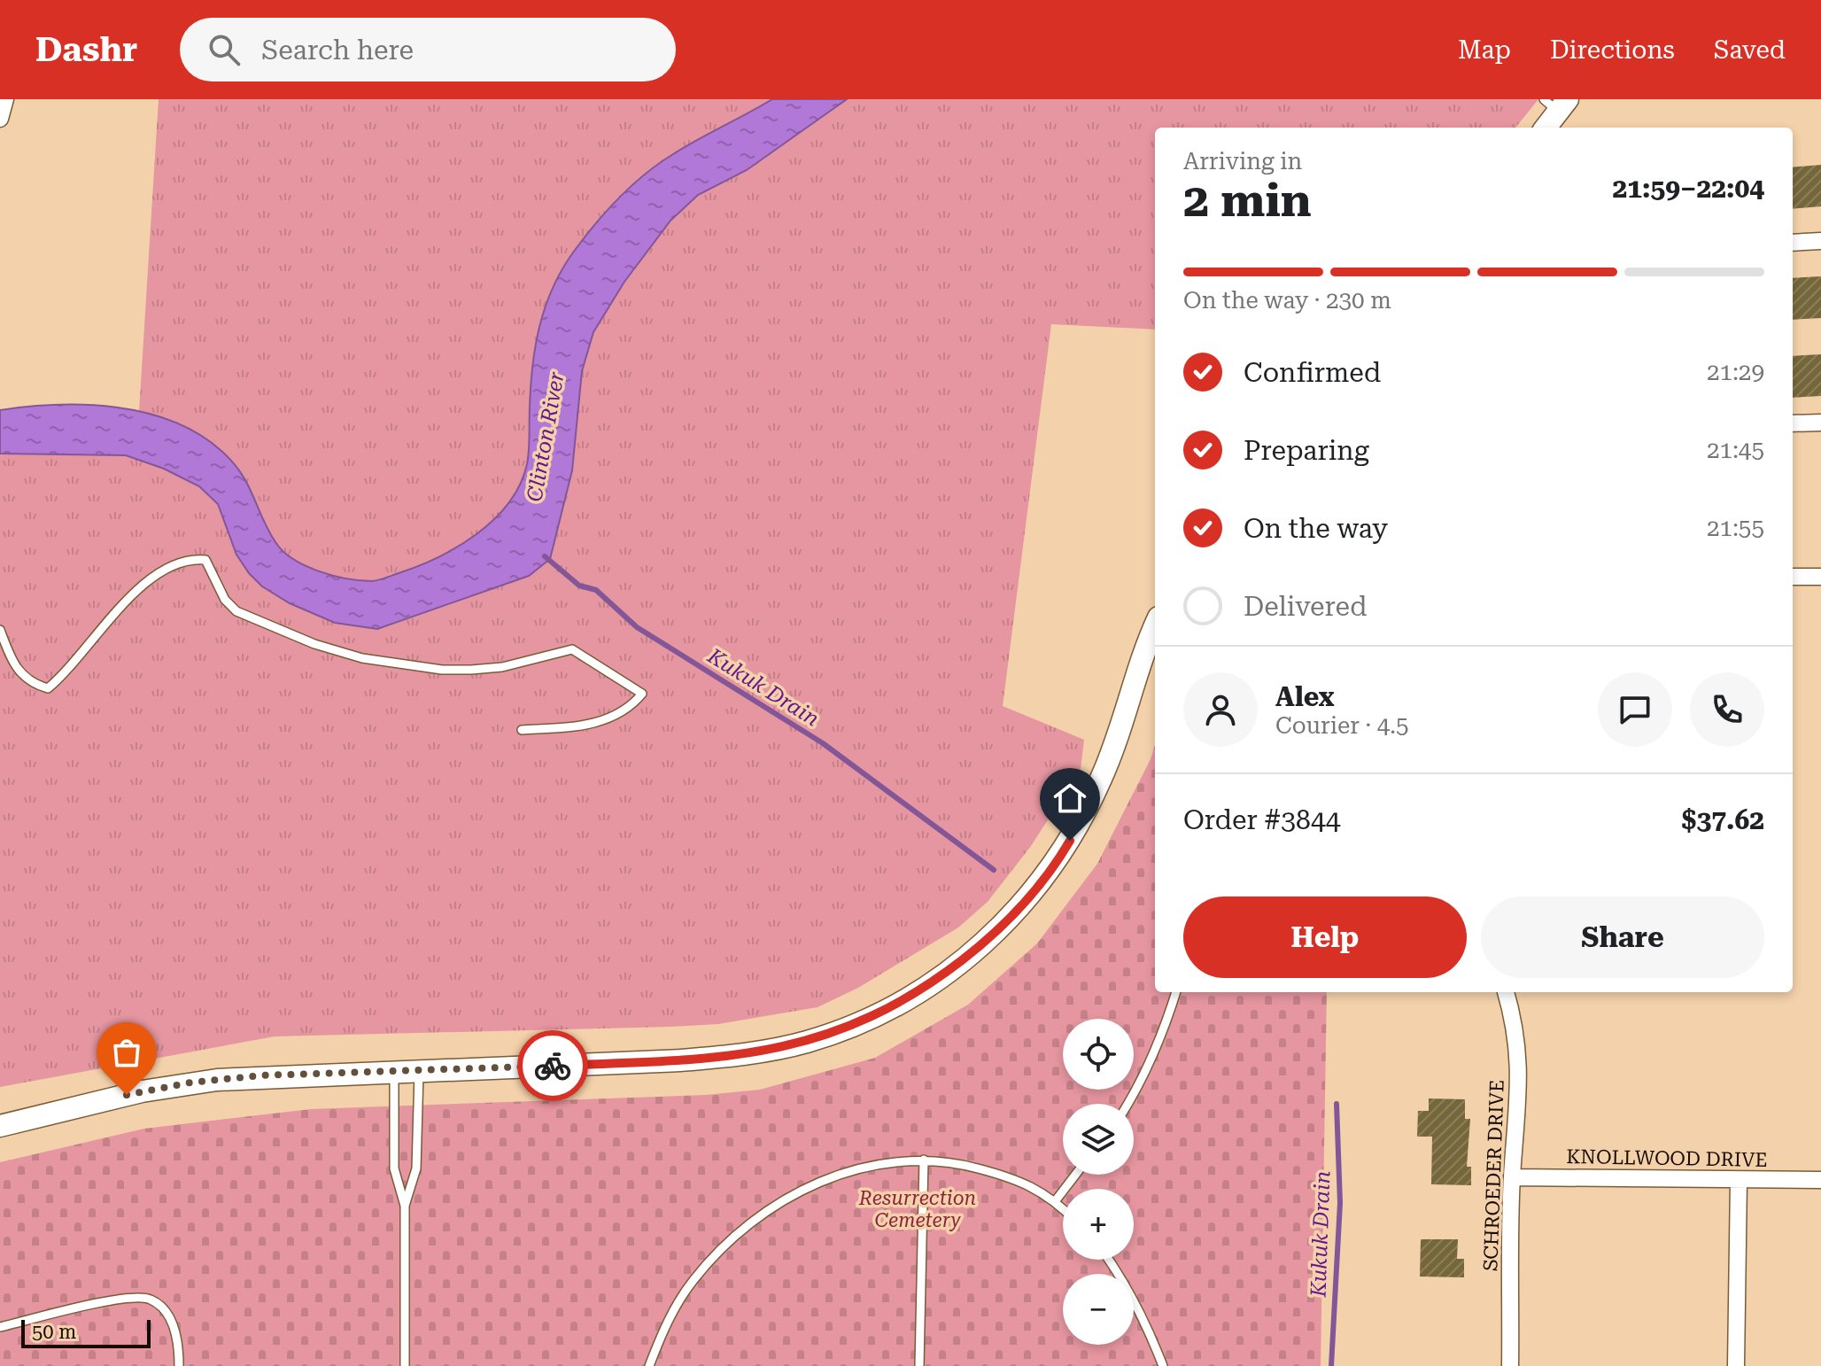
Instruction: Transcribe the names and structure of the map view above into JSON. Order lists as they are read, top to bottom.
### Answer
{
  "streets": {
    "street": ["KNOLLWOOD DRIVE", "SCHROEDER DRIVE"]
  },
  "crossings": [
    ["KNOLLWOOD DRIVE", "SCHROEDER DRIVE"]
  ],
  "water": ["Clinton River", "Kukuk Drain"],
  "parks": ["Resurrection Cemetery"],
  "scale_bar": "50 m",
  "page": {
    "header": "Dashr",
    "search": "Search here",
    "nav": ["Map", "Directions", "Saved"],
    "heading": ["2 min", "Arriving in", "21:59–22:04"],
    "panel": [
      "Alex",
      "Courier · 4.5",
      "Order #3844",
      "$37.62"
    ],
    "bar": "On the way · 230 m",
    "list": [
      ["Confirmed", "21:29"],
      ["Preparing", "21:45"],
      ["On the way", "21:55"],
      "Delivered"
    ],
    "buttons": ["Help", "Share"],
    "map_buttons": ["+", "−"],
    "scale": "50 m"
  }
}
